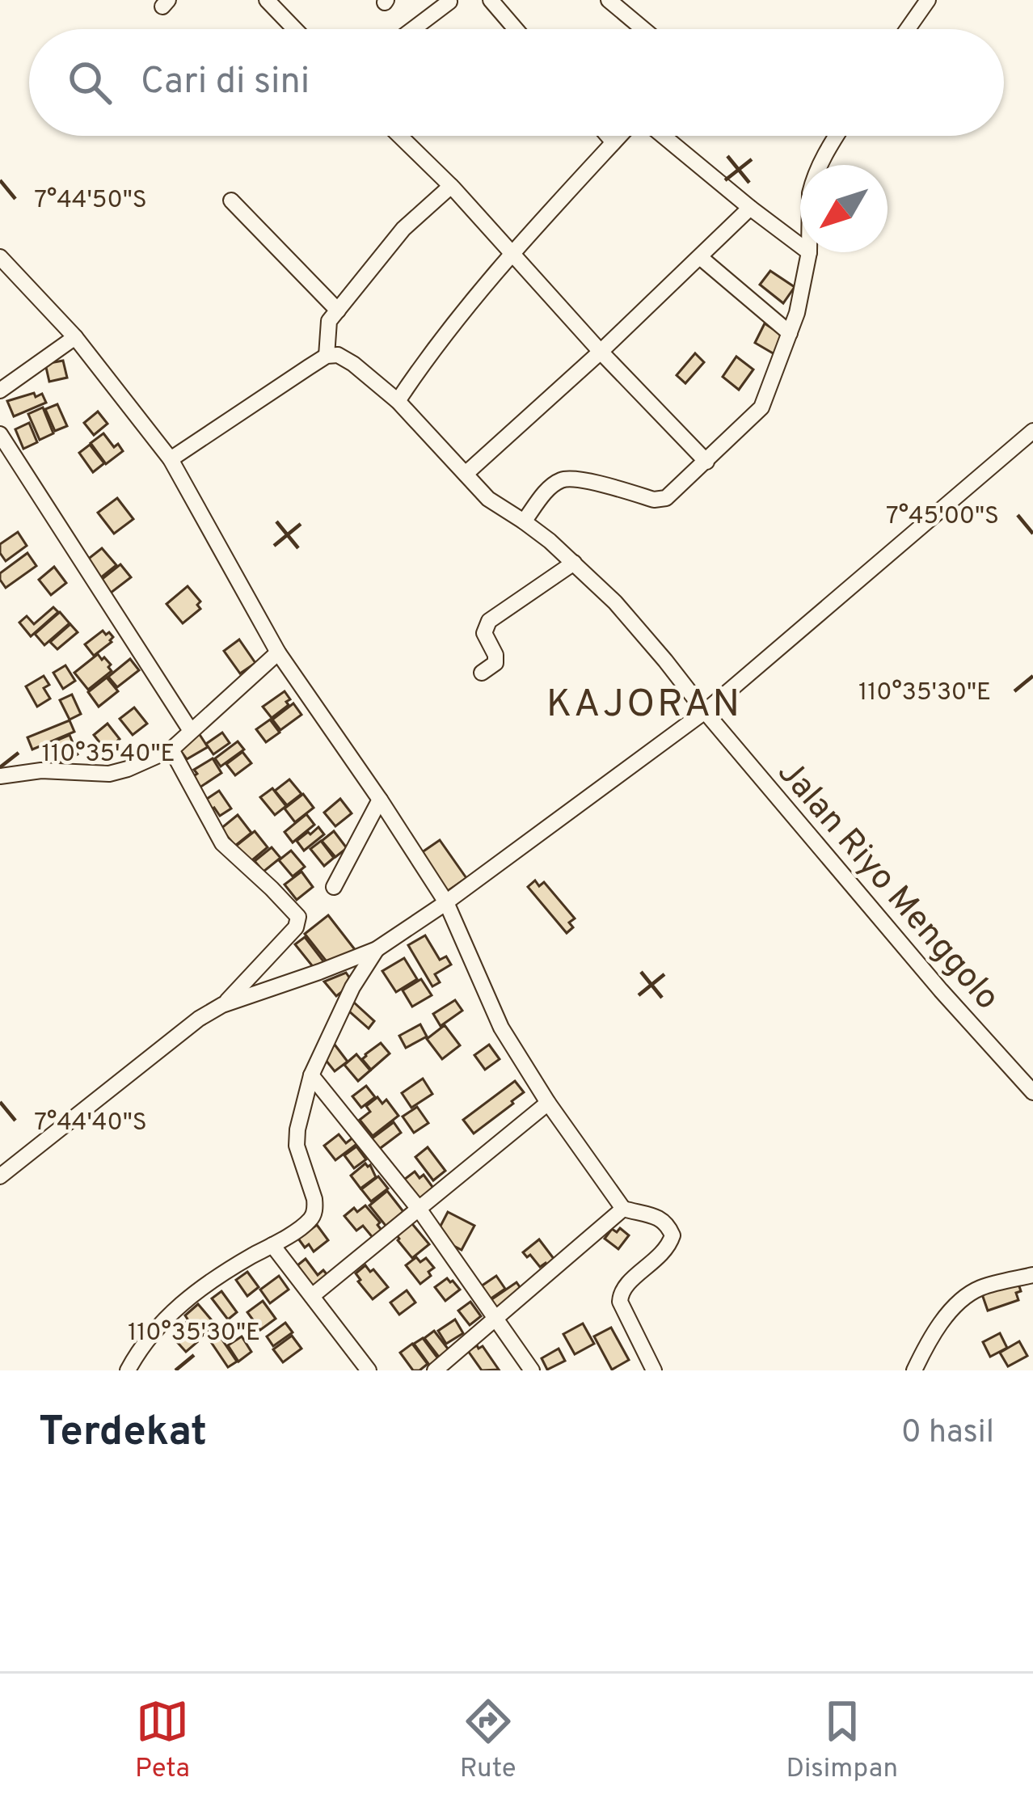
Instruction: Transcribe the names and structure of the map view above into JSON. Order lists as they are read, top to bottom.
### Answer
{
  "streets": {
    "street": ["Jalan Riyo Menggolo"]
  },
  "districts": ["KAJORAN"],
  "north": "bottom left",
  "page": {
    "search": "Cari di sini",
    "heading": ["Terdekat", "0 hasil"],
    "nav": ["Peta", "Rute", "Disimpan"]
  },
  "coordinates": [
    "7°44'50\"S",
    "7°45'00\"S",
    "110°35'30\"E",
    "110°35'40\"E",
    "7°44'40\"S"
  ]
}
